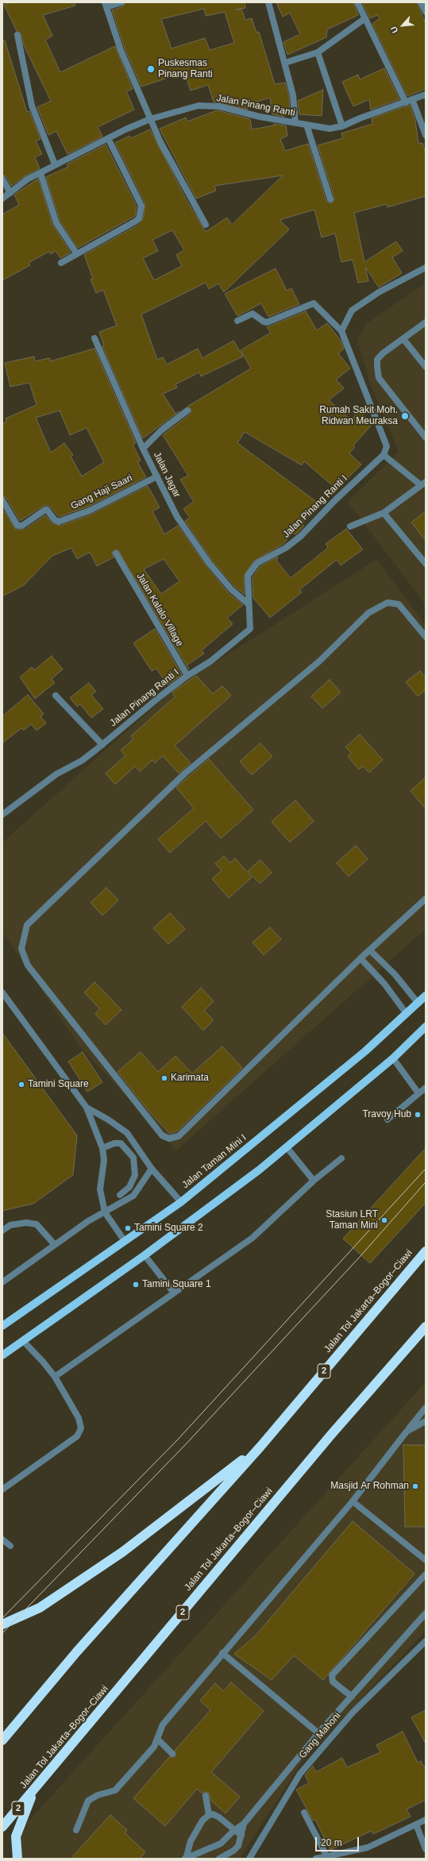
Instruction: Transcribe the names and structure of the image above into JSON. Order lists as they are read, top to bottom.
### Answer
{
  "streets": {
    "highway": ["Jalan Tol Jakarta–Bogor–Ciawi", "2"],
    "main road": ["Jalan Taman Mini I"],
    "street": [
      "Jalan Pinang Ranti",
      "Jalan Jagar",
      "Gang Haji Saari",
      "Jalan Pinang Ranti I",
      "Jalan Kalalo Village",
      "Gang Mahoni"
    ]
  },
  "crossings": [
    ["Jalan Jagar", "Gang Haji Saari"],
    ["Jalan Jagar", "Jalan Pinang Ranti I"],
    ["Jalan Pinang Ranti I", "Jalan Kalalo Village"]
  ],
  "places": [
    "Puskesmas Pinang Ranti",
    "Rumah Sakit Moh. Ridwan Meuraksa",
    "Karimata",
    "Tamini Square",
    "Travoy Hub",
    "Stasiun LRT Taman Mini",
    "Tamini Square 2",
    "Tamini Square 1",
    "Masjid Ar Rohman"
  ],
  "scale_bar": "20 m",
  "north": "bottom left"
}
